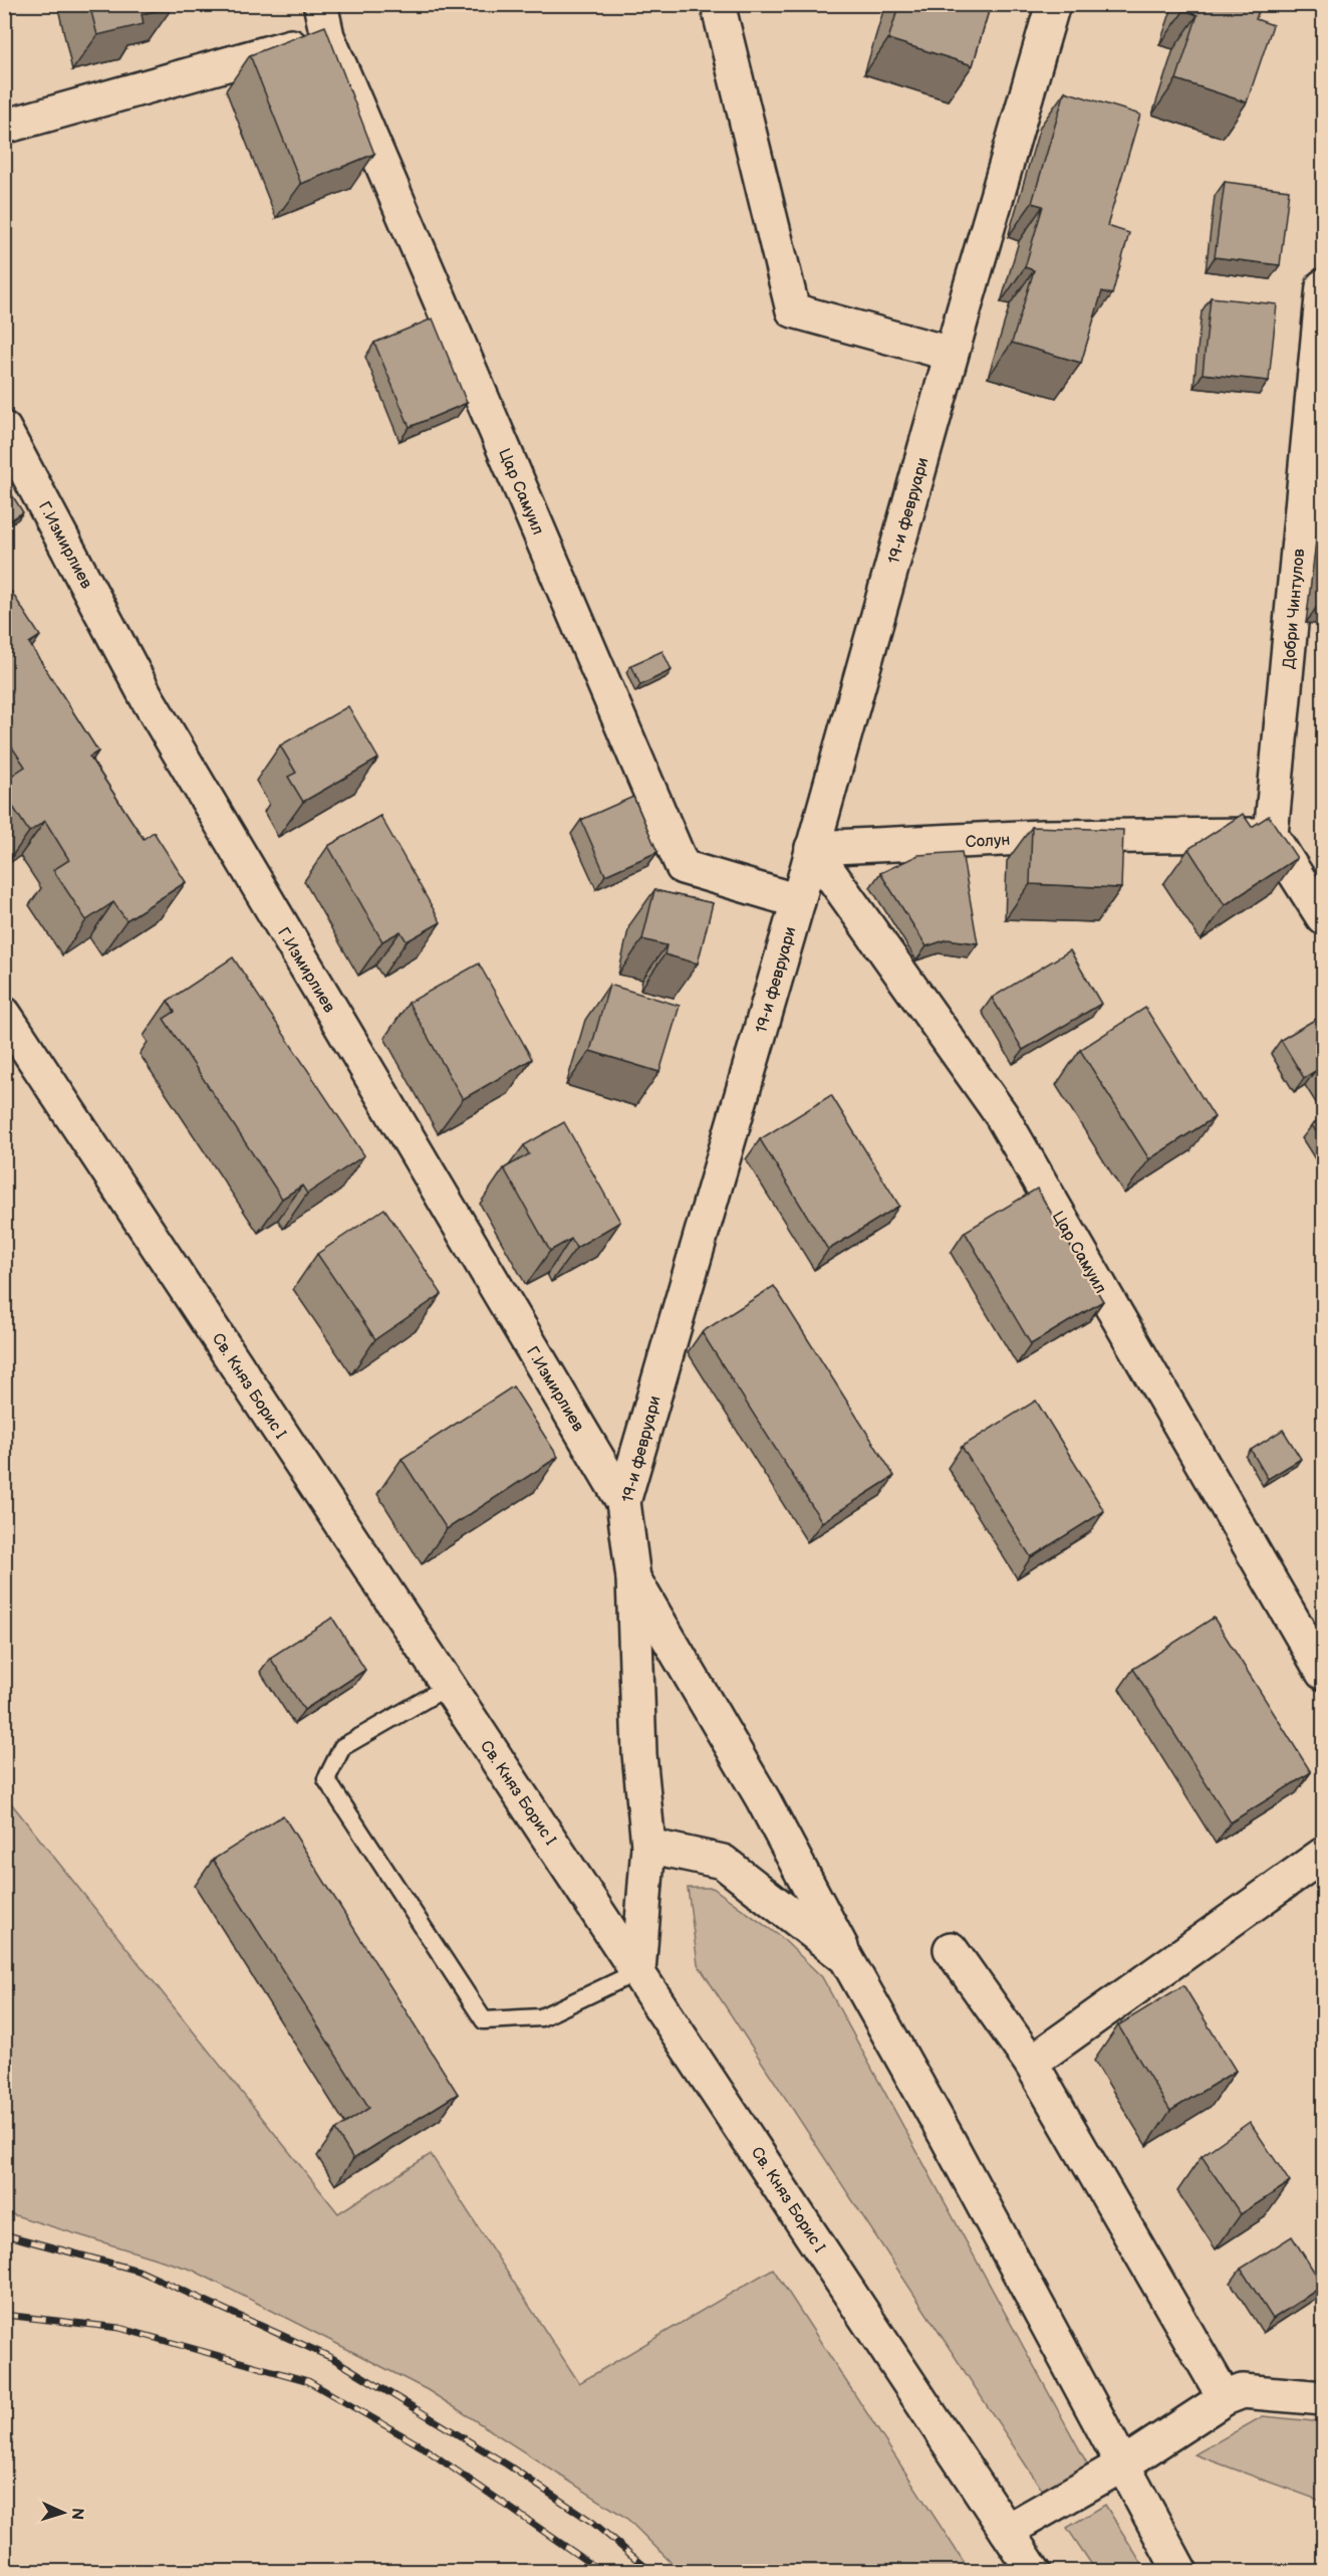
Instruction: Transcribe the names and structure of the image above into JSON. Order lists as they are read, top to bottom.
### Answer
{
  "streets": {
    "street": [
      "Цар Самуил",
      "19-и февруари",
      "Г.Измирлиев",
      "Добри Чинтулов",
      "Солун",
      "Св. Княз Борис I"
    ]
  },
  "crossings": [
    ["Цар Самуил", "19-и февруари"],
    ["Цар Самуил", "Солун"],
    ["19-и февруари", "Г.Измирлиев"],
    ["19-и февруари", "Солун"],
    ["19-и февруари", "Св. Княз Борис I"],
    ["Добри Чинтулов", "Солун"]
  ],
  "north": "right"
}
